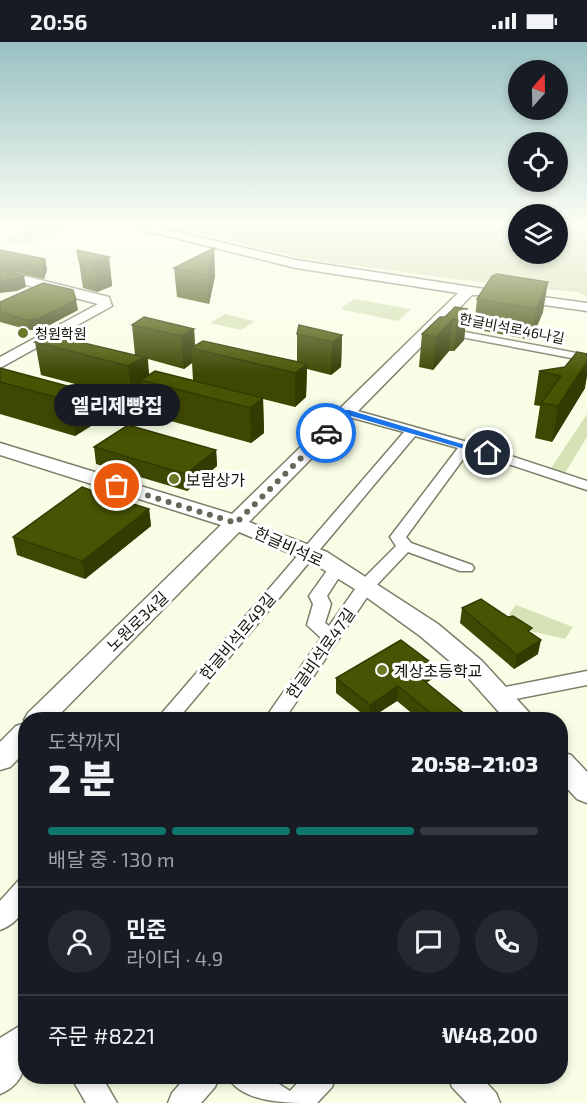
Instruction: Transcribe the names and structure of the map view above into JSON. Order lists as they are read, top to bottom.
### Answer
{
  "streets": {
    "street": [
      "한글비석로46나길",
      "한글비석로",
      "노원로34길",
      "한글비석로49길",
      "한글비석로47길"
    ]
  },
  "crossings": [
    ["한글비석로46나길", "노원로34길"],
    ["한글비석로", "노원로34길"],
    ["한글비석로", "한글비석로49길"],
    ["한글비석로", "한글비석로47길"]
  ],
  "places": [
    "청원학원",
    "보람상가",
    "엘리제빵집",
    "계상초등학교"
  ],
  "north": "top",
  "page": {
    "status": "20:56",
    "bubble": "엘리제빵집",
    "heading": ["2 분", "도착까지", "20:58–21:03"],
    "panel": [
      "민준",
      "라이더 · 4.9",
      "주문 #8221",
      "₩48,200"
    ],
    "bar": "배달 중 · 130 m"
  }
}
